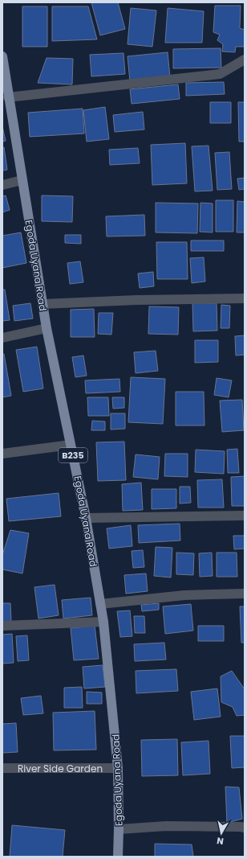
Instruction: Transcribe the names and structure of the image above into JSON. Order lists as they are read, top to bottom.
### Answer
{
  "streets": {
    "main road": ["Egoda Uyana Road", "B235"],
    "street": ["River Side Garden"]
  },
  "crossings": [
    ["Egoda Uyana Road", "River Side Garden"]
  ],
  "north": "bottom"
}
